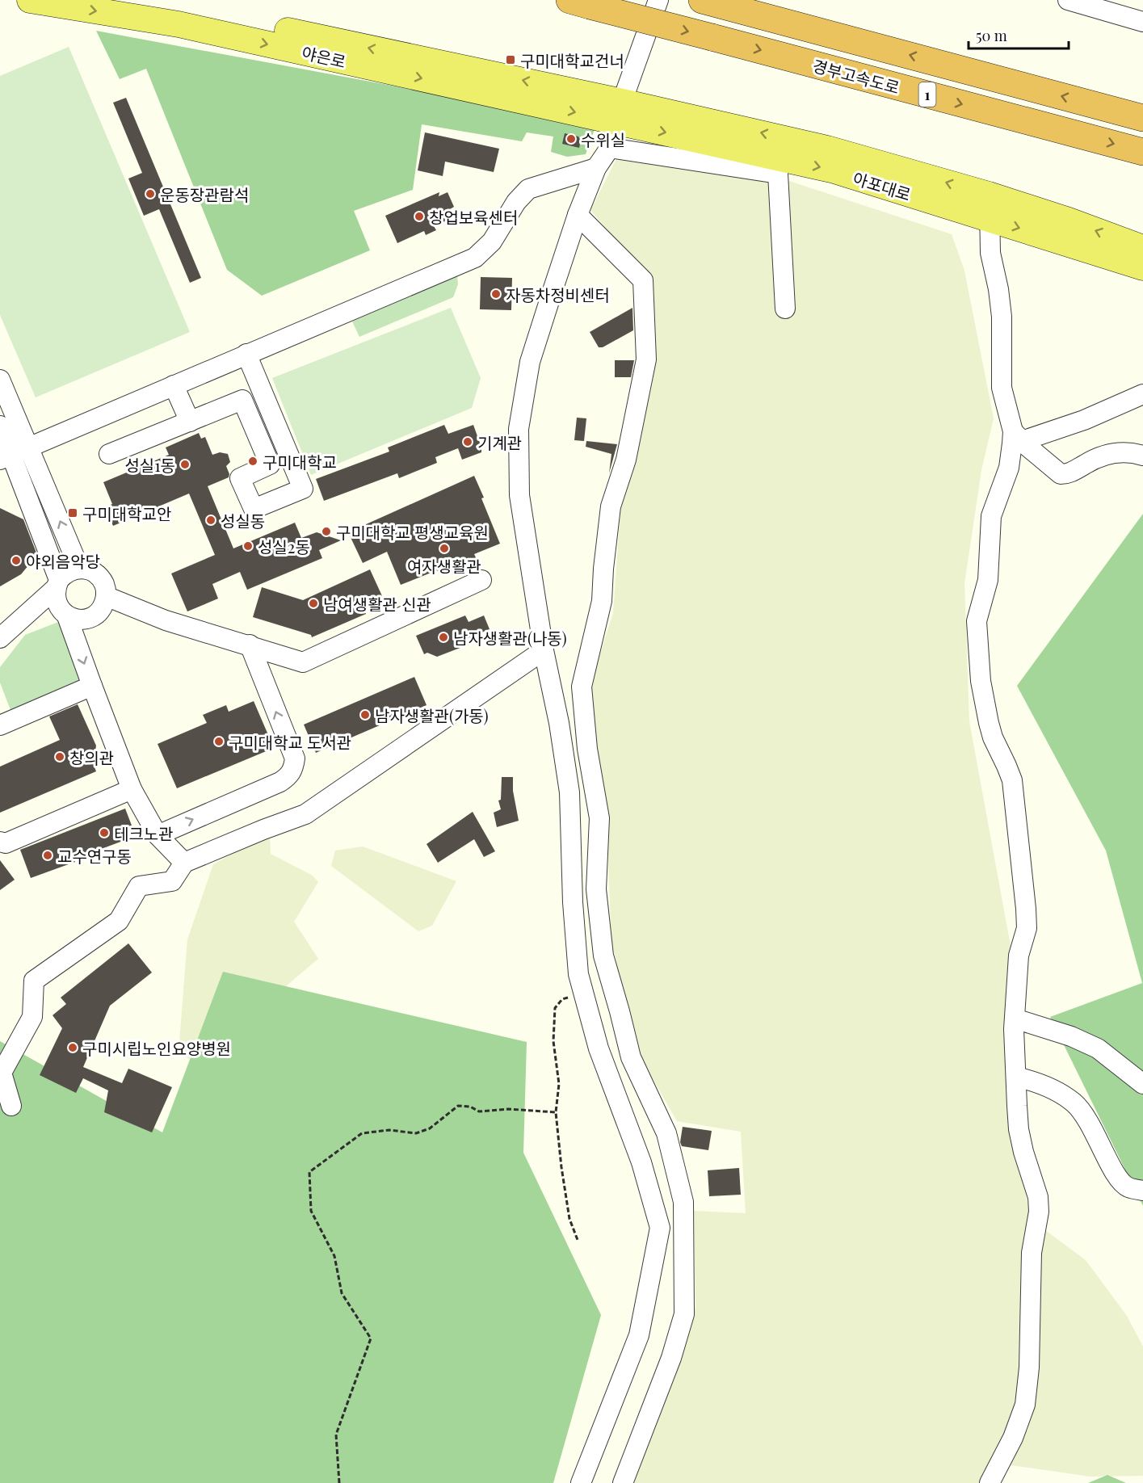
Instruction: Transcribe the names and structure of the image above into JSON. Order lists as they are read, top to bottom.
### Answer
{
  "streets": {
    "highway": ["경부고속도로", "1"],
    "main road": ["야은로", "아포대로"]
  },
  "crossings": [
    ["야은로", "아포대로"]
  ],
  "places": {
    "transit": ["구미대학교건너", "구미대학교안"],
    "other": [
      "수위실",
      "운동장관람석",
      "창업보육센터",
      "자동차정비센터",
      "기계관",
      "구미대학교",
      "성실1동",
      "성실동",
      "구미대학교 평생교육원",
      "성실2동",
      "여자생활관",
      "야외음악당",
      "남여생활관 신관",
      "남자생활관(나동)",
      "남자생활관(가동)",
      "구미대학교 도서관",
      "창의관",
      "테크노관",
      "교수연구동",
      "구미시립노인요양병원"
    ]
  },
  "scale_bar": "50 m"
}
